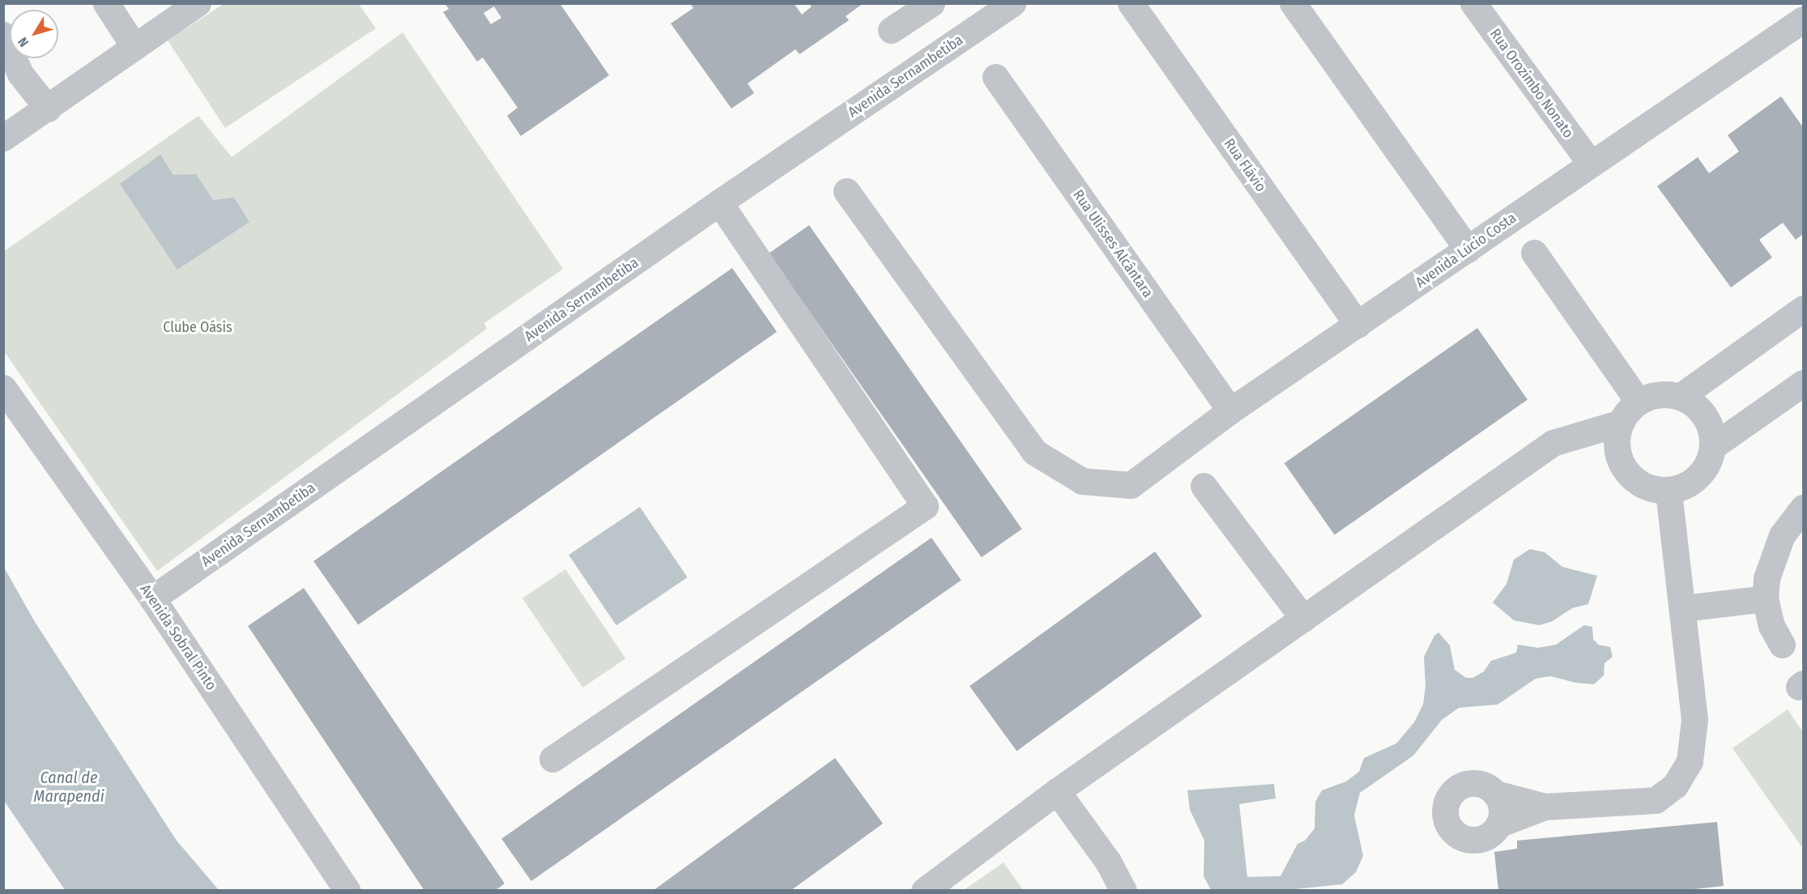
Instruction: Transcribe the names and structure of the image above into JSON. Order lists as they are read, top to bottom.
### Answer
{
  "streets": {
    "street": [
      "Avenida Sernambetiba",
      "Rua Orozimbo Nonato",
      "Rua Flávio",
      "Rua Ulisses Alcântara",
      "Avenida Lúcio Costa",
      "Avenida Sobral Pinto"
    ]
  },
  "crossings": [
    ["Avenida Sernambetiba", "Avenida Sobral Pinto"],
    ["Rua Orozimbo Nonato", "Avenida Lúcio Costa"],
    ["Rua Flávio", "Avenida Lúcio Costa"],
    ["Rua Ulisses Alcântara", "Avenida Lúcio Costa"]
  ],
  "water": ["Canal de Marapendi"],
  "parks": ["Clube Oásis"],
  "north": "bottom left"
}
